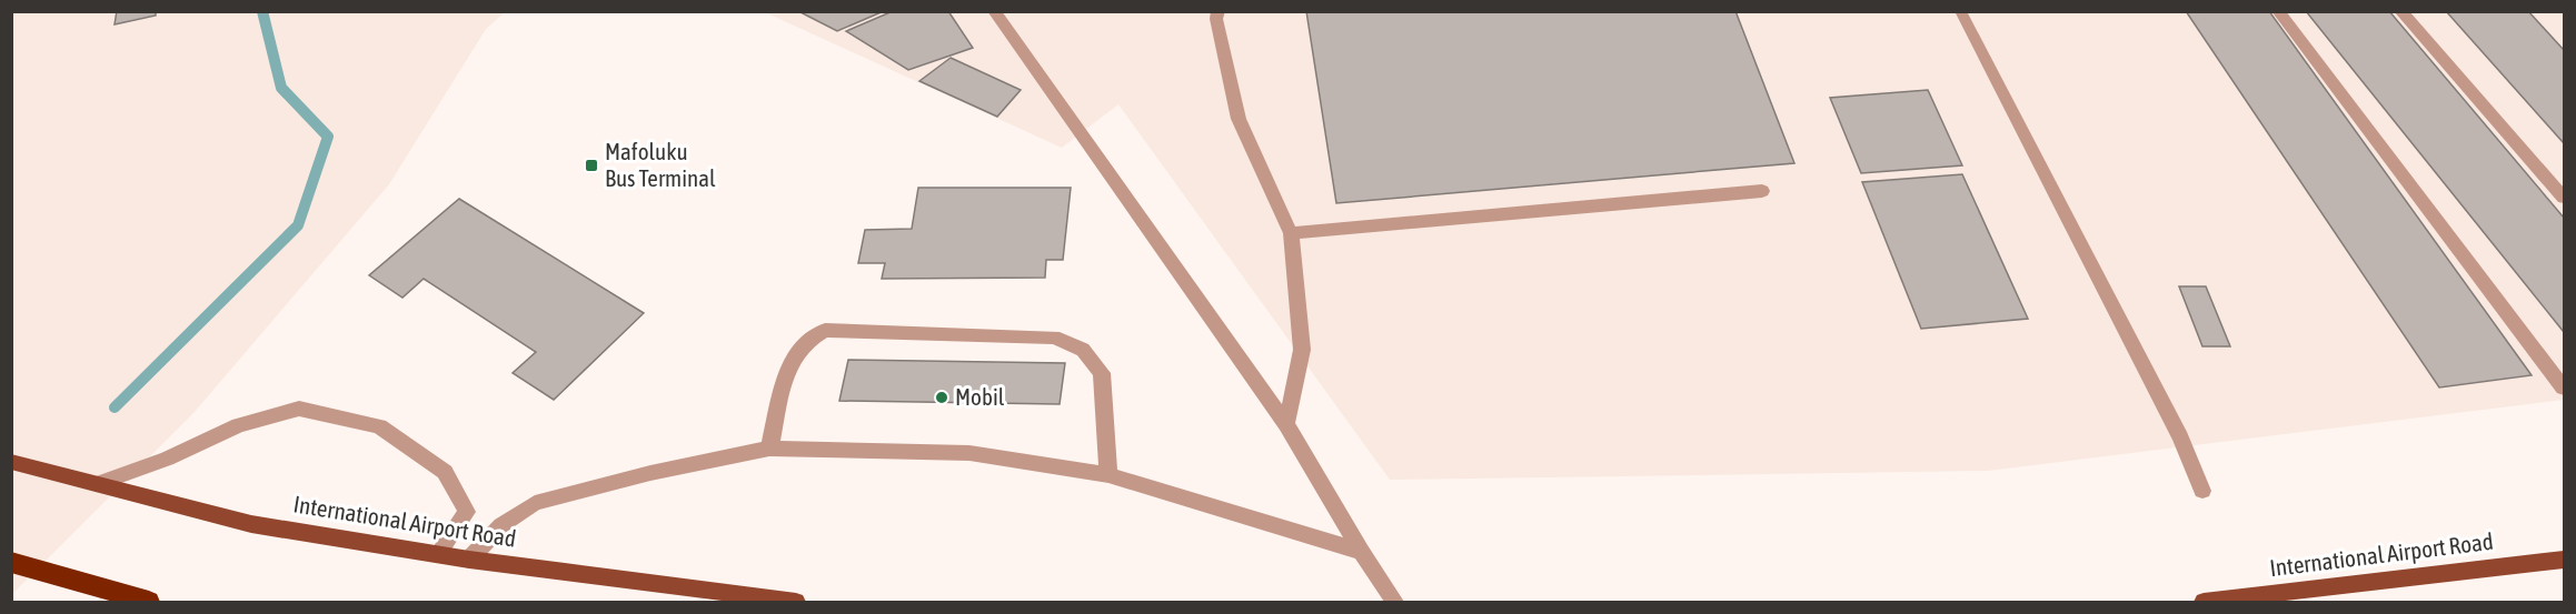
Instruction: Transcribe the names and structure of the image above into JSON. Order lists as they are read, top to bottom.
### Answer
{
  "streets": {
    "main road": ["International Airport Road"]
  },
  "places": {
    "transit": ["Mafoluku Bus Terminal"],
    "other": ["Mobil"]
  }
}
